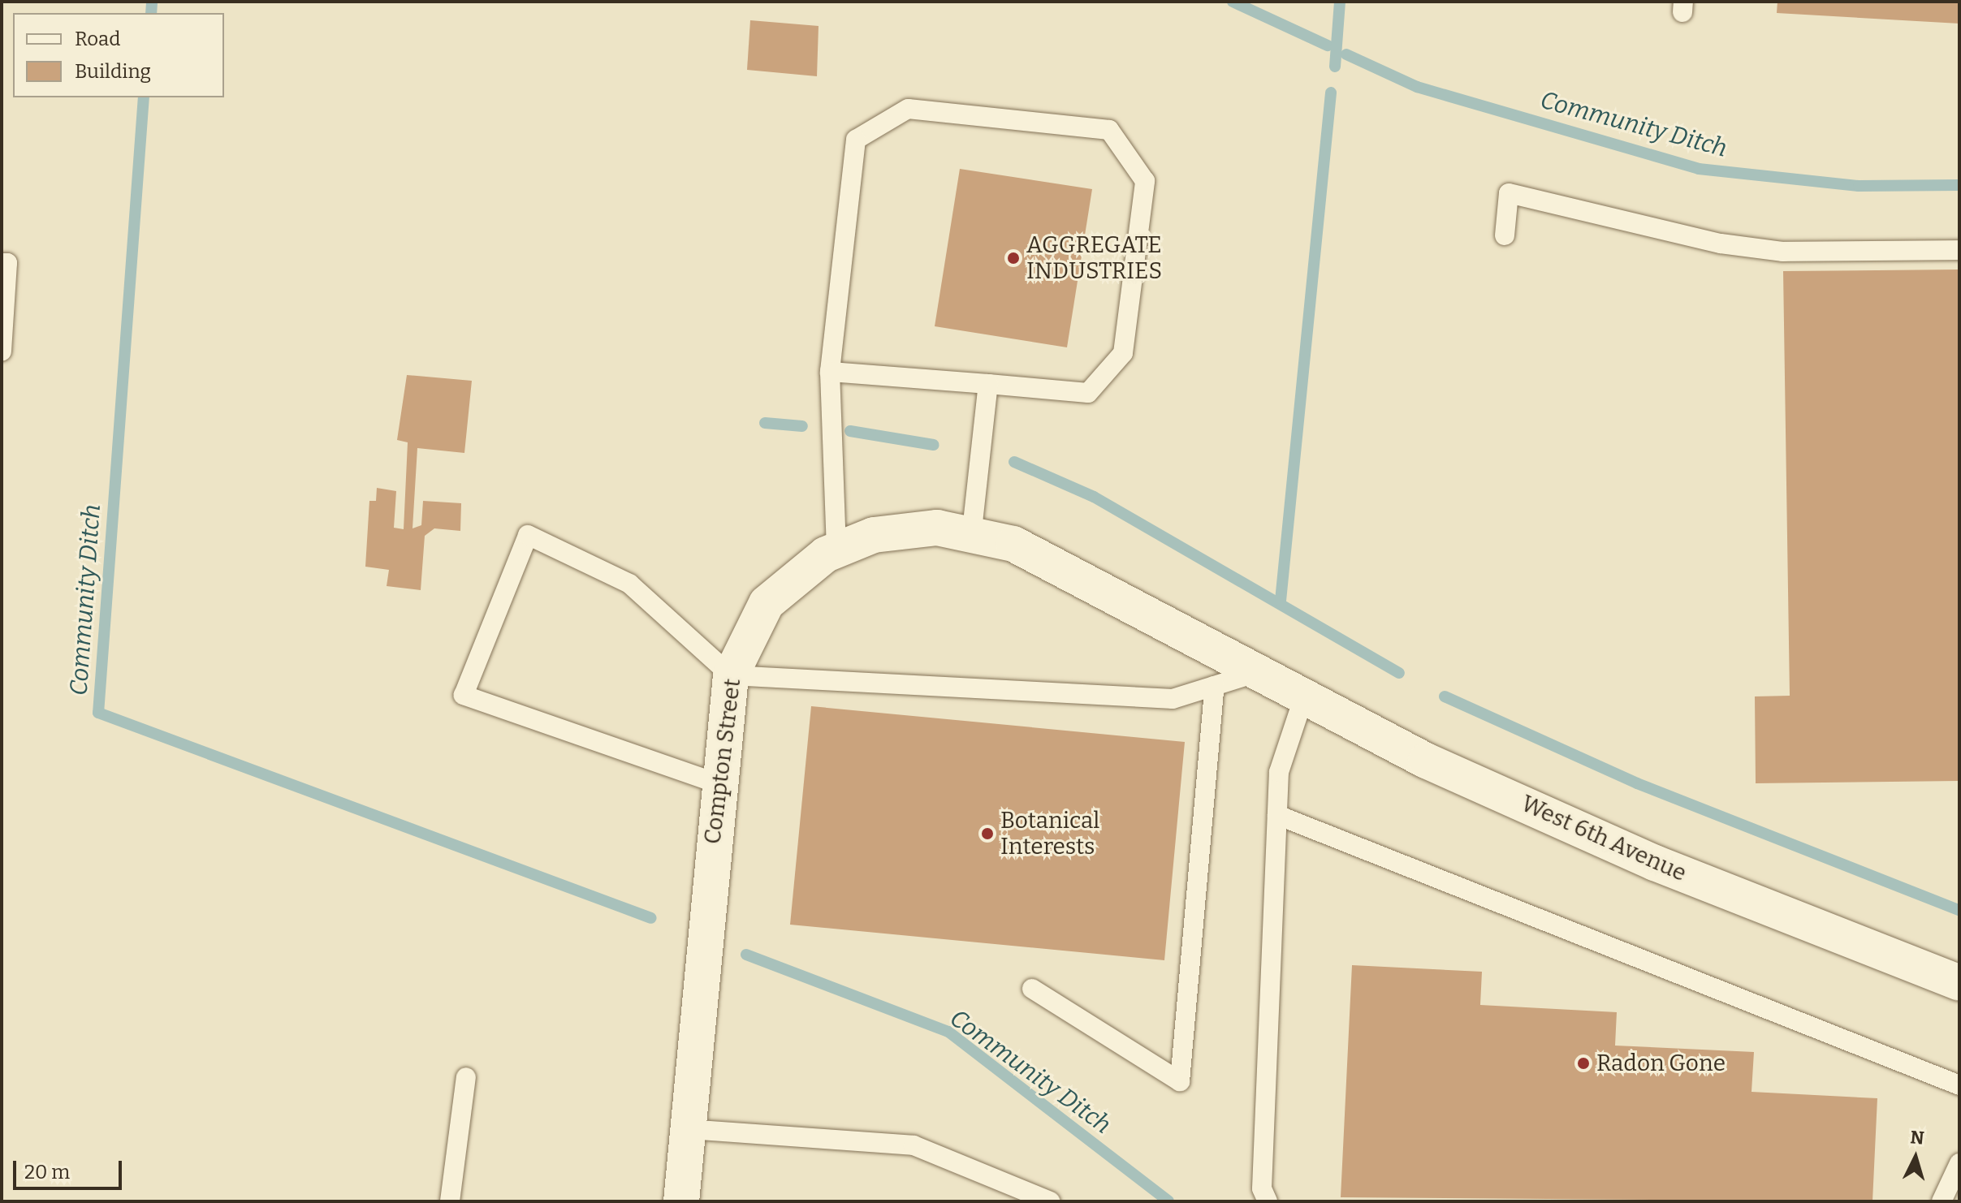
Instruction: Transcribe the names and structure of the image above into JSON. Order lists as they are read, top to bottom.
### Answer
{
  "streets": {
    "street": ["Compton Street", "West 6th Avenue"]
  },
  "crossings": [
    ["Compton Street", "West 6th Avenue"]
  ],
  "water": ["Community Ditch"],
  "places": ["AGGREGATE INDUSTRIES", "Botanical Interests", "Radon Gone"],
  "legend": ["Road", "Building"],
  "scale_bar": "20 m",
  "north": "top"
}
